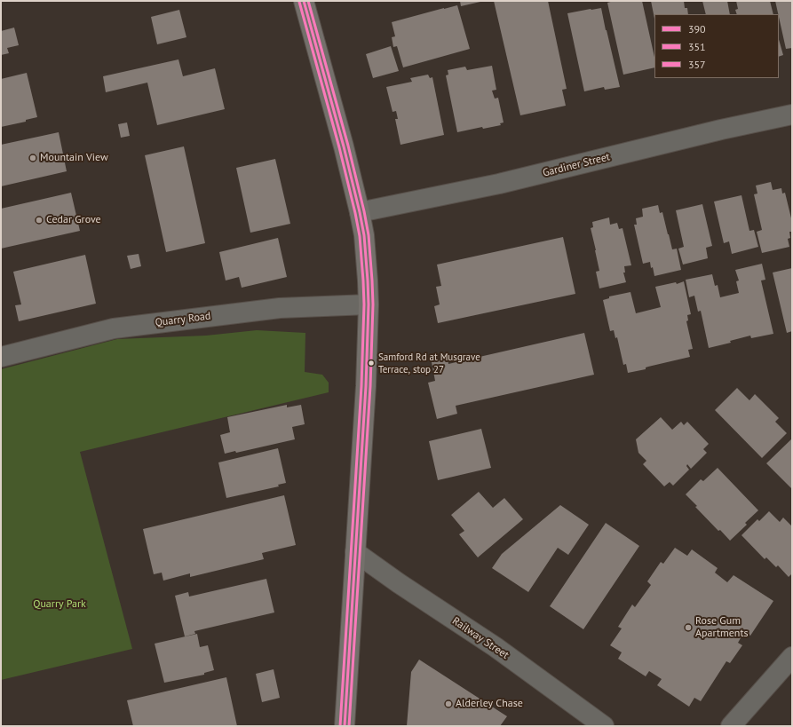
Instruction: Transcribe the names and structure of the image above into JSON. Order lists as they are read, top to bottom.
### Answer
{
  "streets": {
    "street": ["Gardiner Street", "Quarry Road", "Railway Street"]
  },
  "parks": ["Quarry Park"],
  "places": [
    "Mountain View",
    "Cedar Grove",
    "Samford Rd at Musgrave Terrace, stop 27",
    "Rose Gum Apartments",
    "Alderley Chase"
  ],
  "lines": ["transit line 390", "transit line 357", "transit line 351"],
  "legend": ["390", "351", "357"]
}
